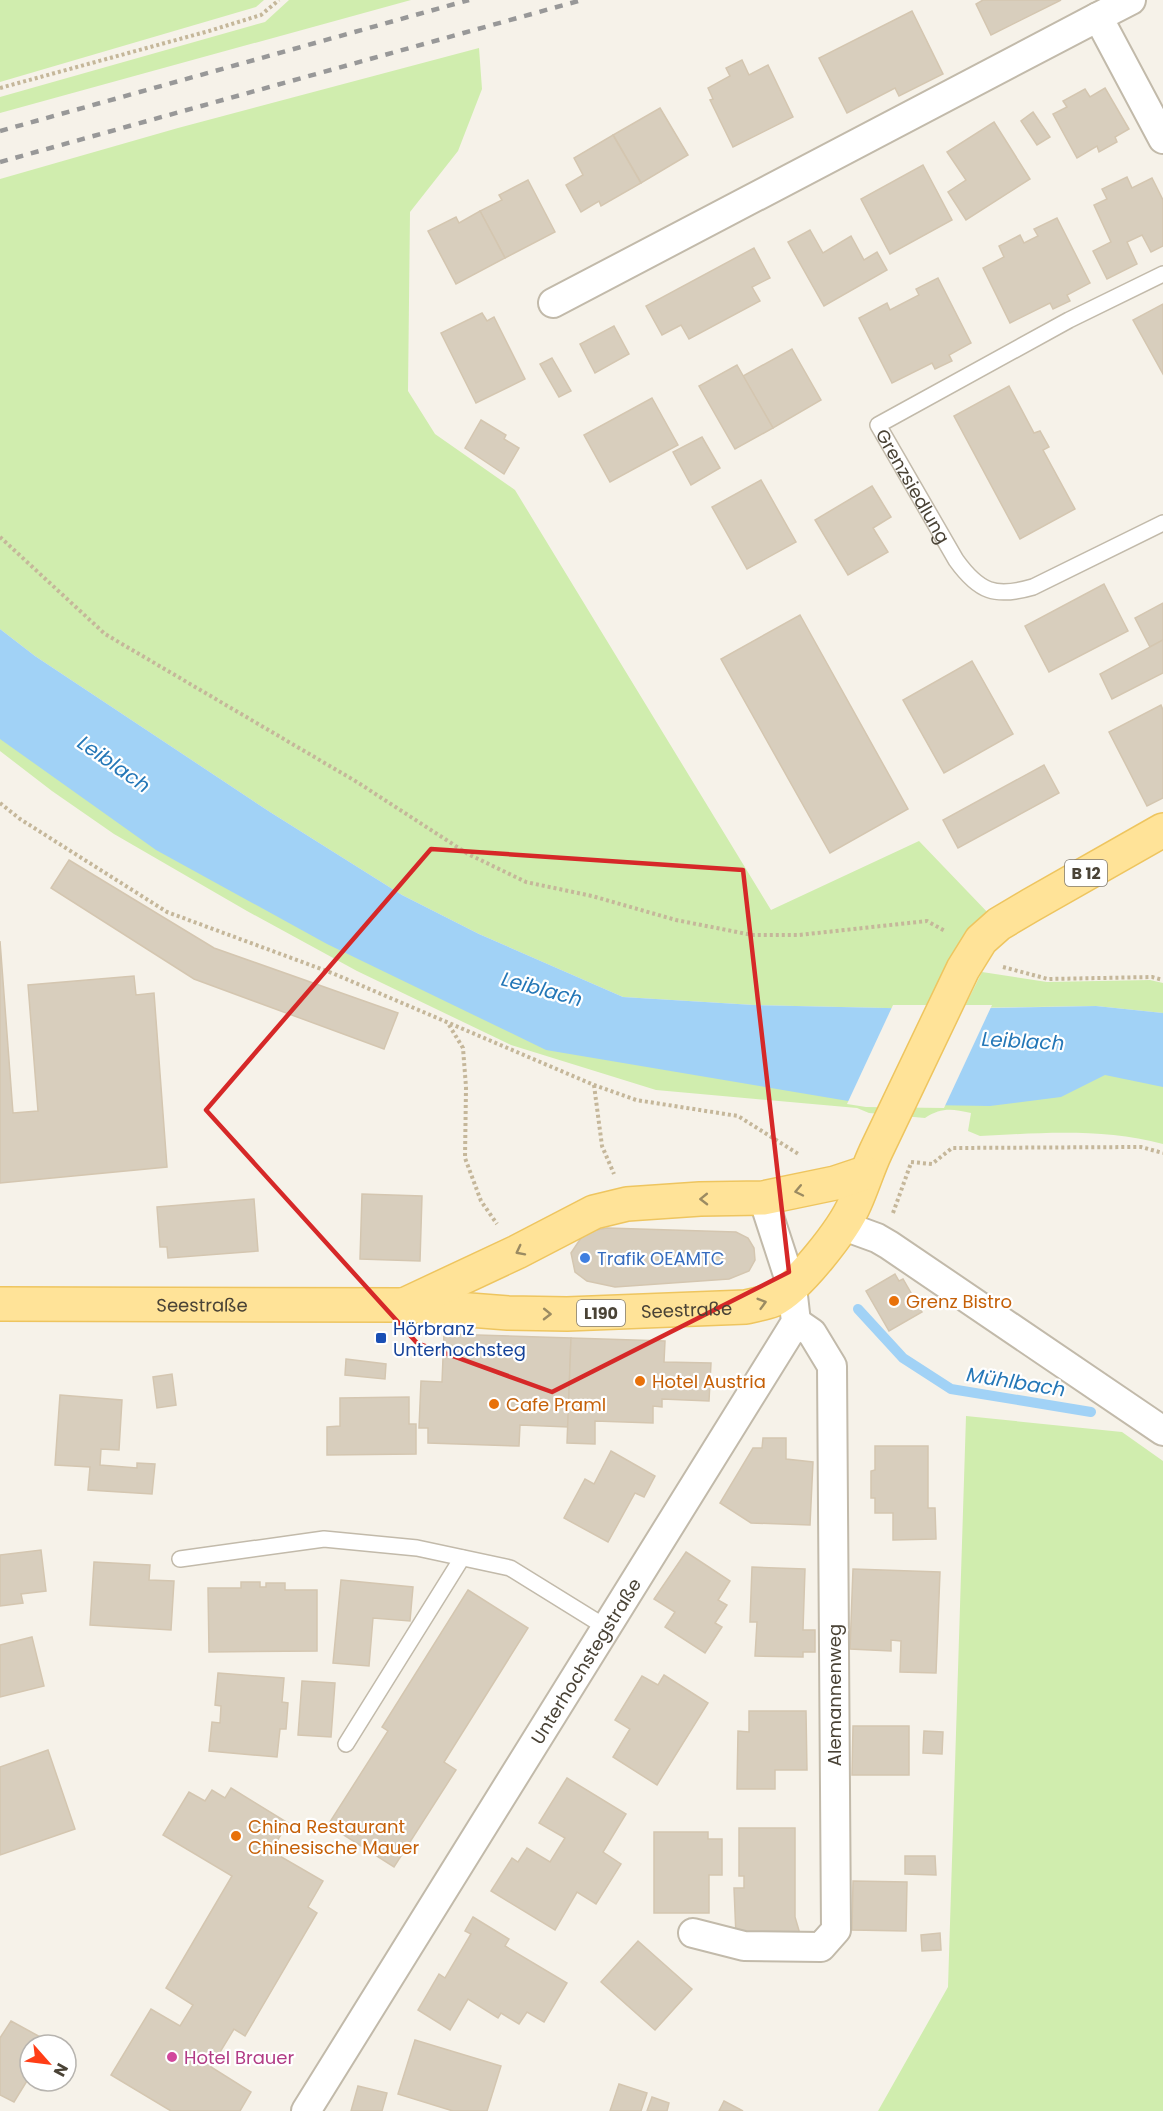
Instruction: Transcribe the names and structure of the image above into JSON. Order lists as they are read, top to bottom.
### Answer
{
  "streets": {
    "main road": ["B 12", "Seestraße", "L190"],
    "street": ["Unterhochstegstraße", "Alemannenweg"],
    "lane": ["Grenzsiedlung"]
  },
  "crossings": [
    ["B 12", "Seestraße"],
    ["Unterhochstegstraße", "Alemannenweg"]
  ],
  "water": ["Leiblach", "Mühlbach"],
  "places": {
    "other": [
      "Trafik OEAMTC",
      "Grenz Bistro",
      "Hotel Austria",
      "Cafe Praml",
      "China Restaurant Chinesische Mauer",
      "Hotel Brauer"
    ],
    "transit": ["Hörbranz Unterhochsteg"]
  },
  "north": "bottom right"
}
